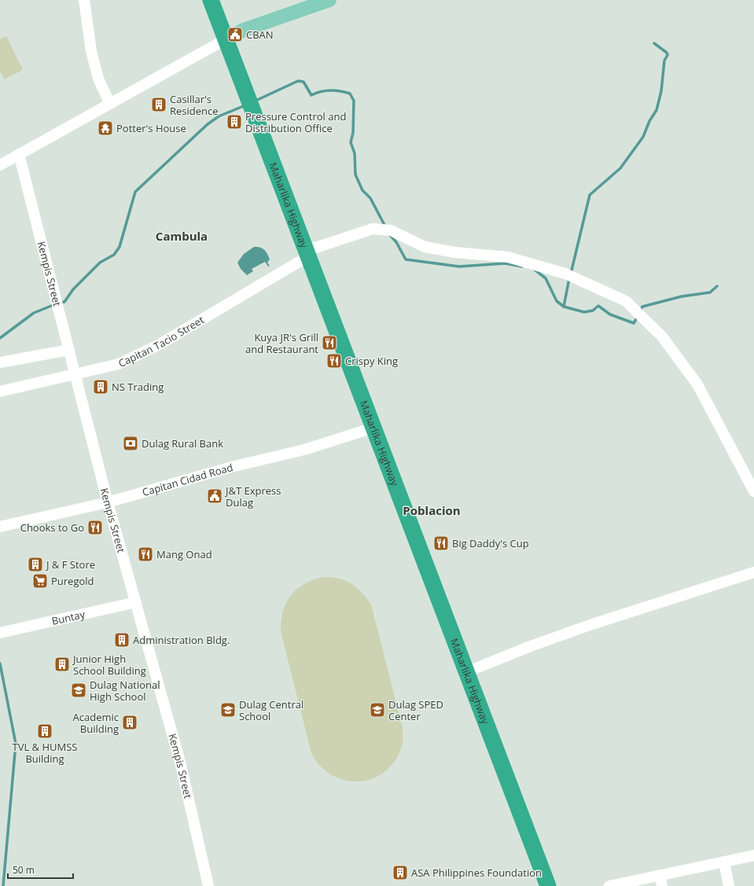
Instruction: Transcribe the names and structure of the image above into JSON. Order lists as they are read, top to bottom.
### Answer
{
  "streets": {
    "highway": ["Maharlika Highway"],
    "street": [
      "Kempis Street",
      "Capitan Tacio Street",
      "Capitan Cidad Road",
      "Buntay"
    ]
  },
  "crossings": [
    ["Maharlika Highway", "Capitan Tacio Street"],
    ["Maharlika Highway", "Capitan Cidad Road"],
    ["Kempis Street", "Capitan Tacio Street"],
    ["Kempis Street", "Capitan Cidad Road"],
    ["Kempis Street", "Buntay"]
  ],
  "districts": ["Cambula", "Poblacion"],
  "places": {
    "public building": ["CBAN", "J&T Express Dulag"],
    "building": [
      "Casillar's Residence",
      "Pressure Control and Distribution Office",
      "NS Trading",
      "J & F Store",
      "Administration Bldg.",
      "Junior High School Building",
      "Academic Building",
      "TVL & HUMSS Building",
      "ASA Philippines Foundation"
    ],
    "temple": ["Potter's House"],
    "restaurant": [
      "Kuya JR's Grill and Restaurant",
      "Crispy King",
      "Chooks to Go",
      "Big Daddy's Cup",
      "Mang Onad"
    ],
    "bank": ["Dulag Rural Bank"],
    "supermarket": ["Puregold"],
    "school or university": ["Dulag National High School", "Dulag Central School", "Dulag SPED Center"]
  },
  "scale_bar": "50 m"
}
